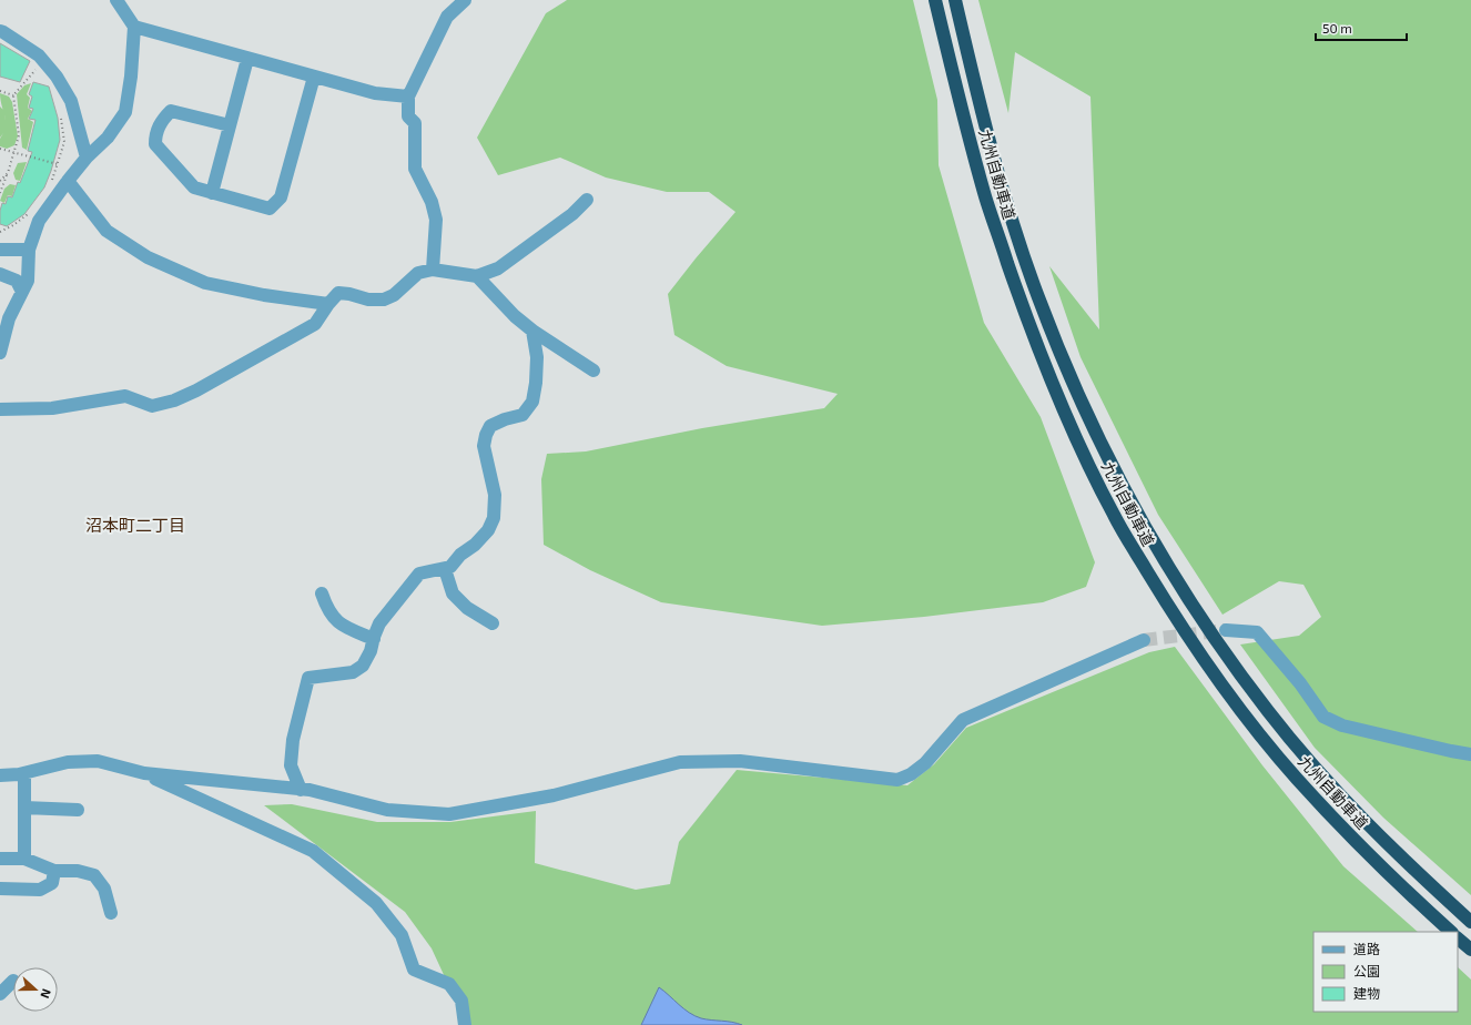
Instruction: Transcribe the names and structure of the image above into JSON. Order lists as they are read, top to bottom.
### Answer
{
  "streets": {
    "highway": ["九州自動車道"]
  },
  "districts": ["沼本町二丁目"],
  "legend": ["道路", "公園", "建物"],
  "scale_bar": "50 m",
  "north": "right"
}
